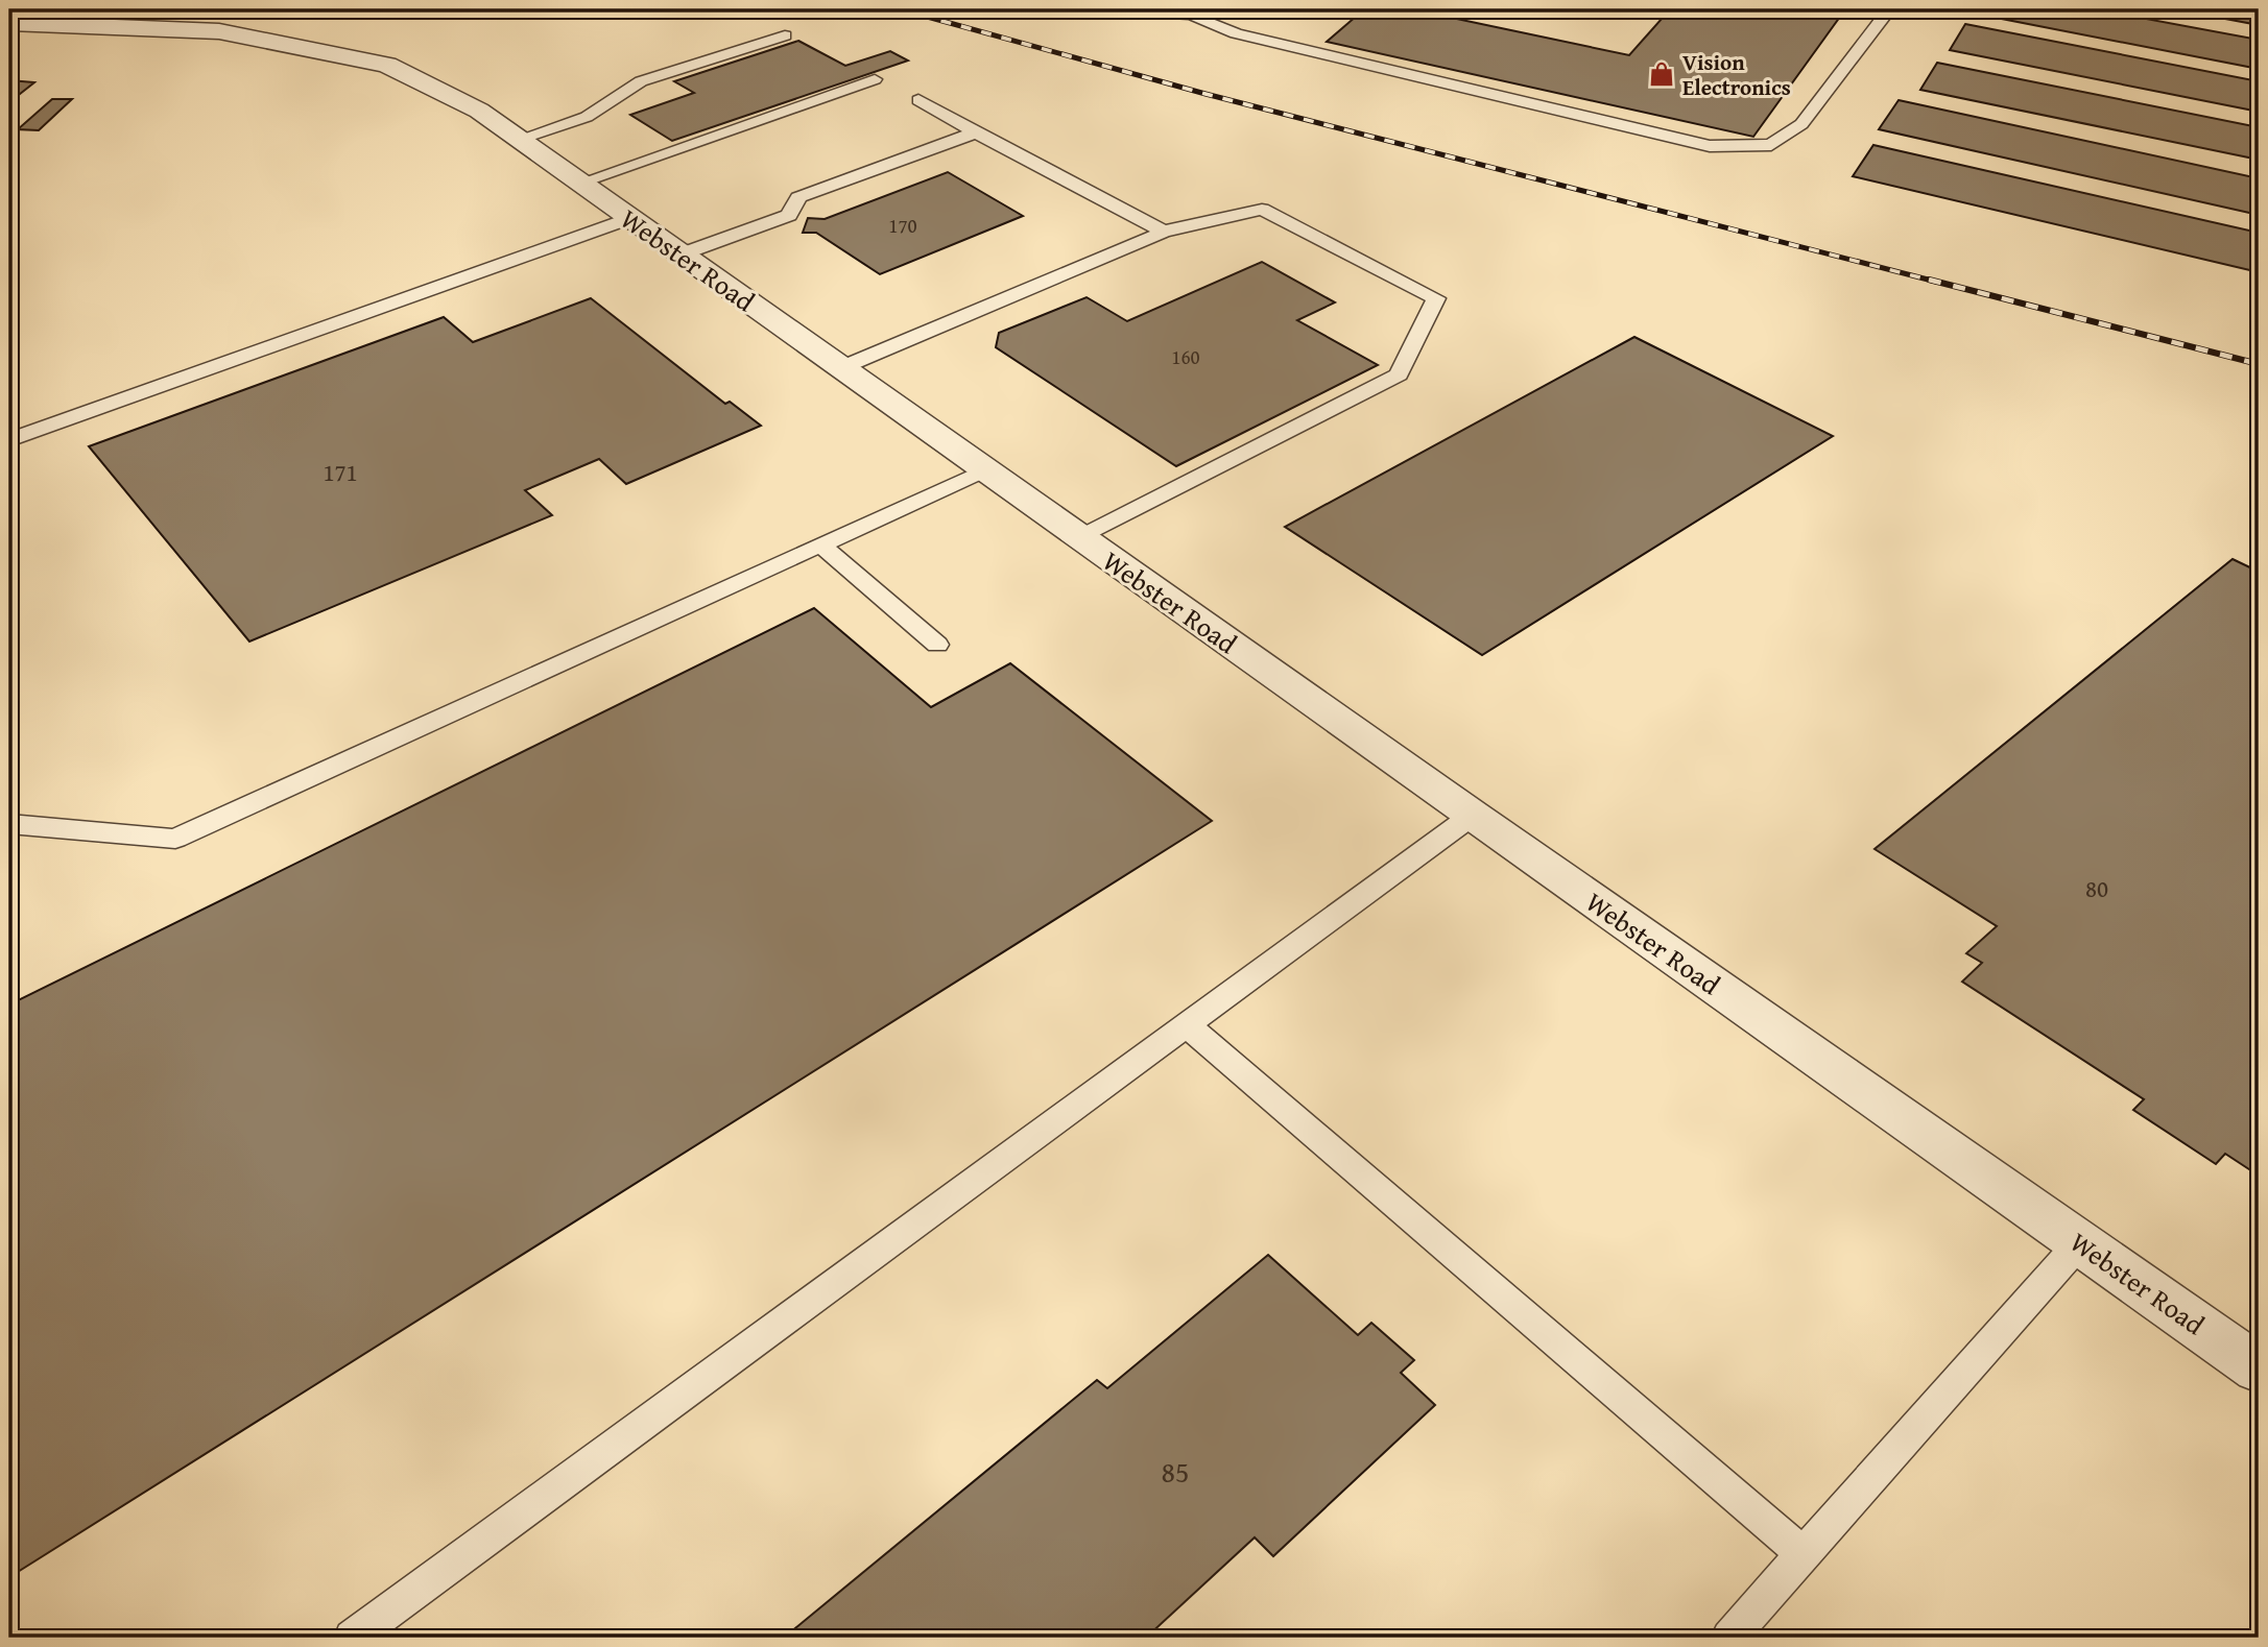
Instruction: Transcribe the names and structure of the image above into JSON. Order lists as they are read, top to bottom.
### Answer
{
  "streets": {
    "street": ["Webster Road"]
  },
  "places": {
    "shop": ["Vision Electronics"]
  },
  "house_numbers": [
    "170",
    "160",
    "171",
    "80",
    "85"
  ]
}
